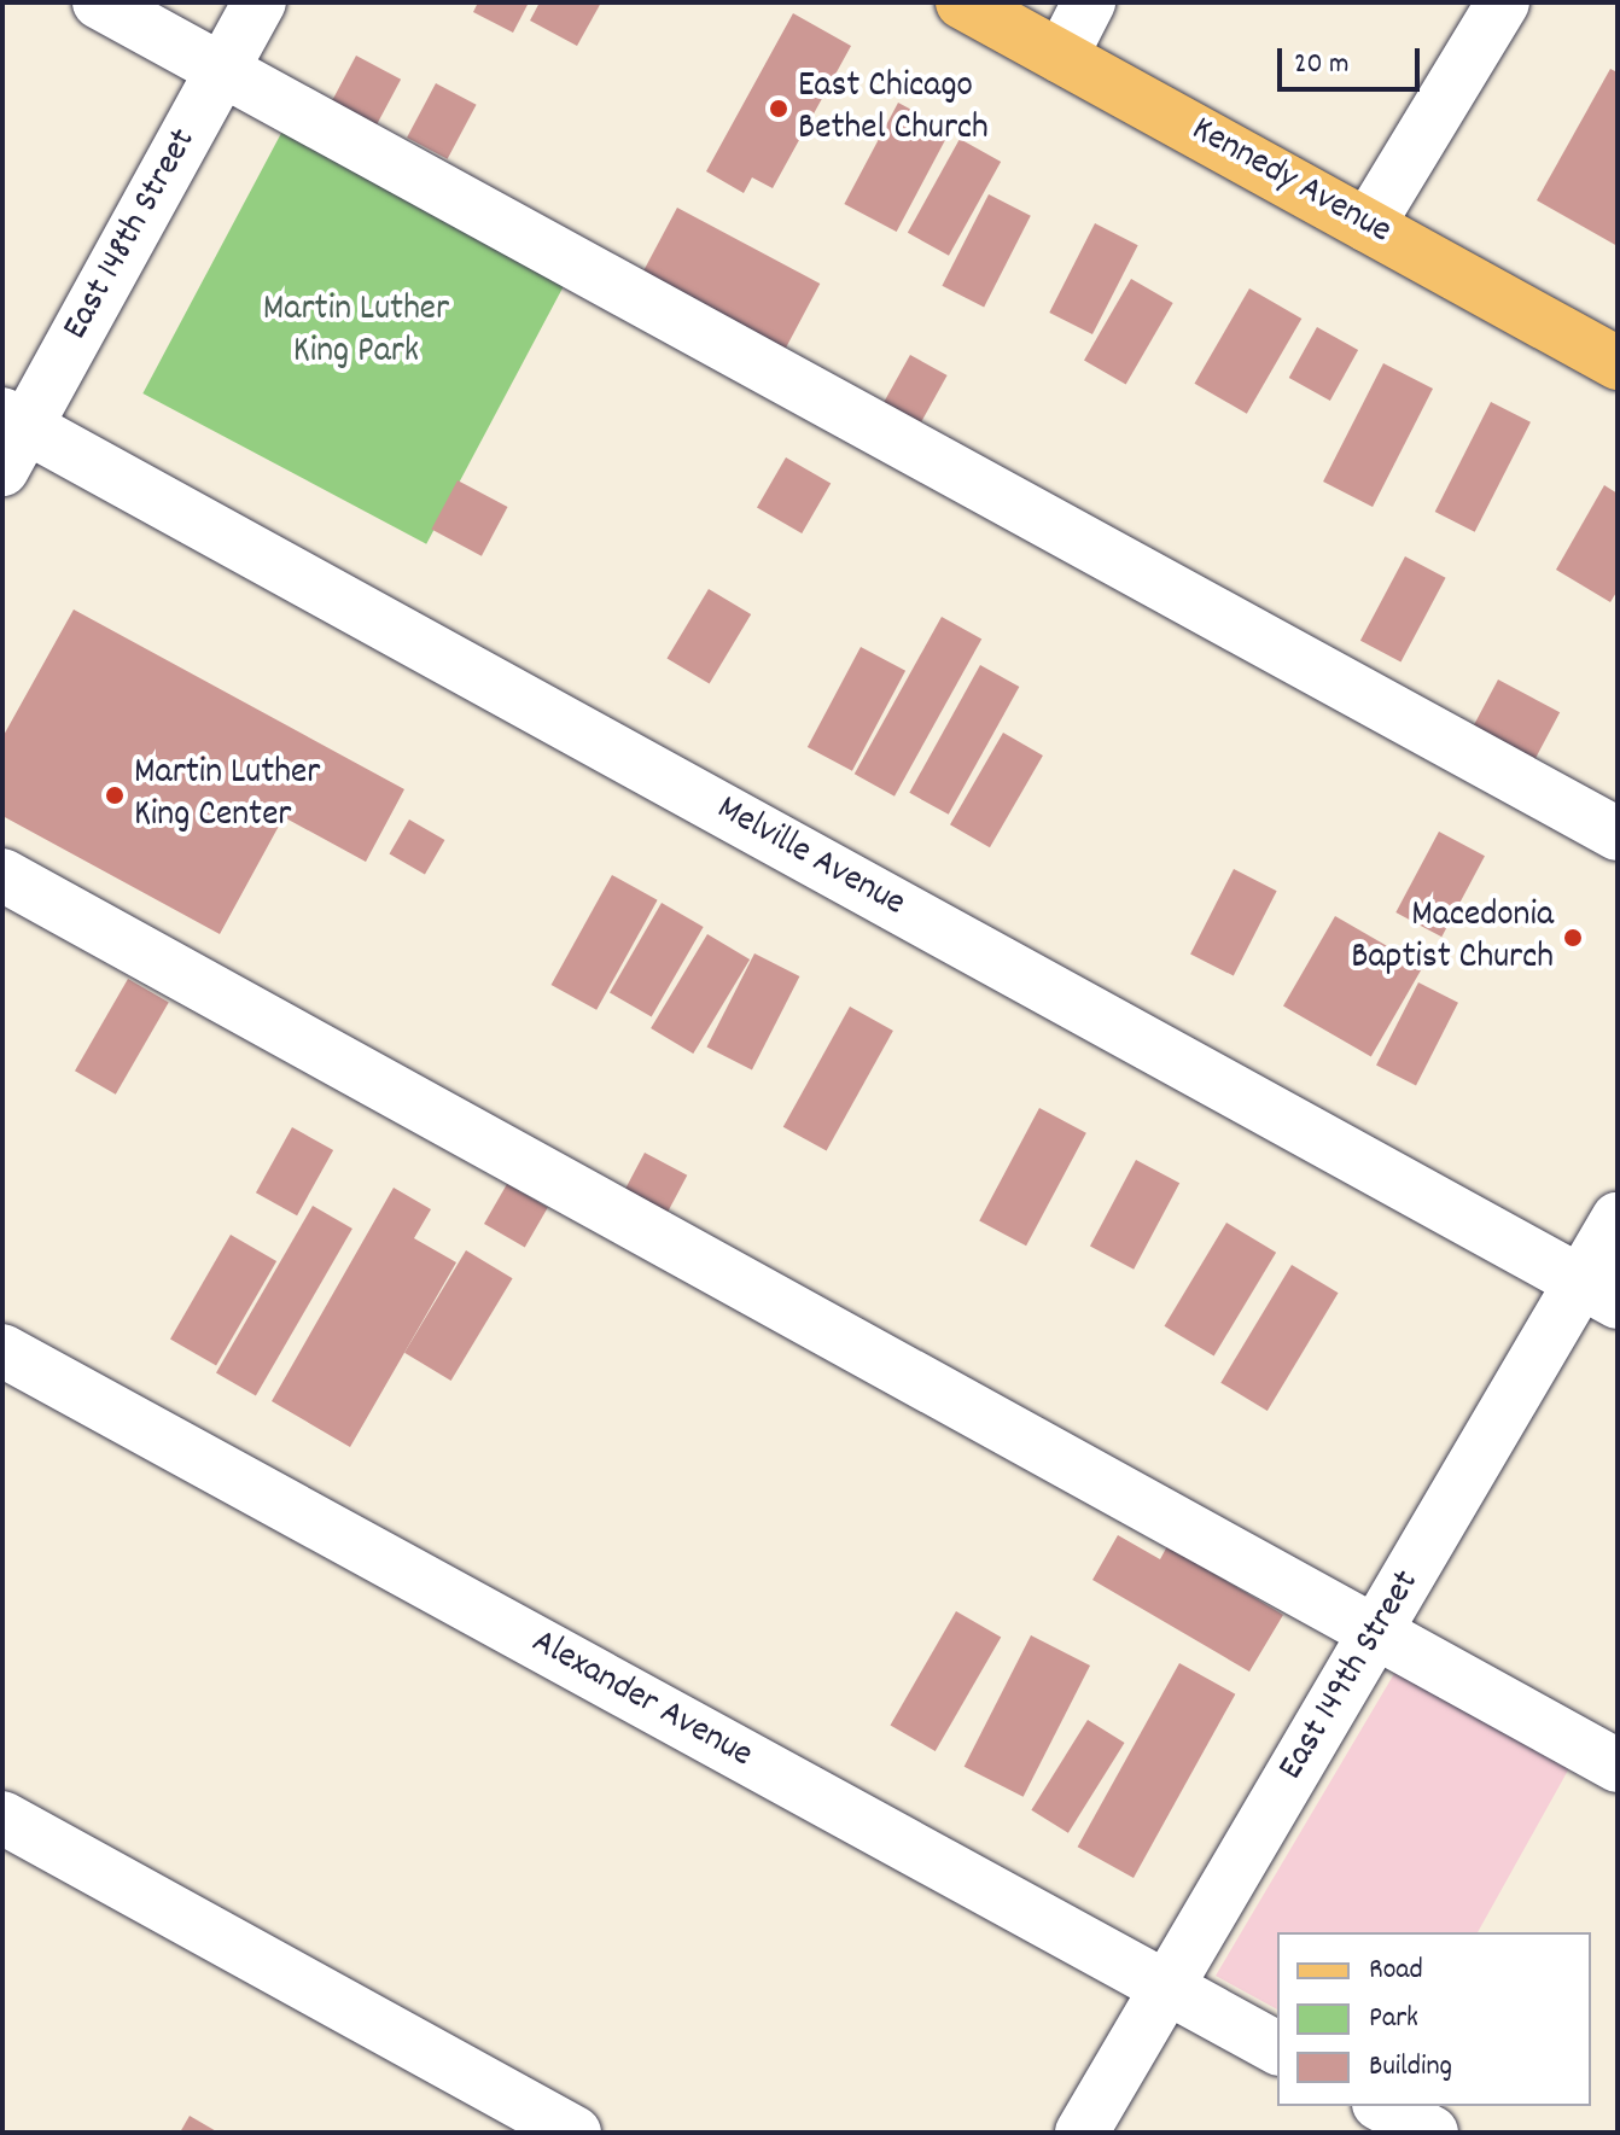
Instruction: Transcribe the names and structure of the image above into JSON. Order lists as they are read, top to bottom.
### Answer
{
  "streets": {
    "main road": ["Kennedy Avenue"],
    "street": [
      "East 148th Street",
      "Melville Avenue",
      "East 149th Street",
      "Alexander Avenue"
    ]
  },
  "crossings": [
    ["East 148th Street", "Melville Avenue"],
    ["Melville Avenue", "East 149th Street"],
    ["East 149th Street", "Alexander Avenue"]
  ],
  "parks": ["Martin Luther King Park"],
  "places": ["East Chicago Bethel Church", "Martin Luther King Center", "Macedonia Baptist Church"],
  "legend": ["Road", "Park", "Building"],
  "scale_bar": "20 m"
}
